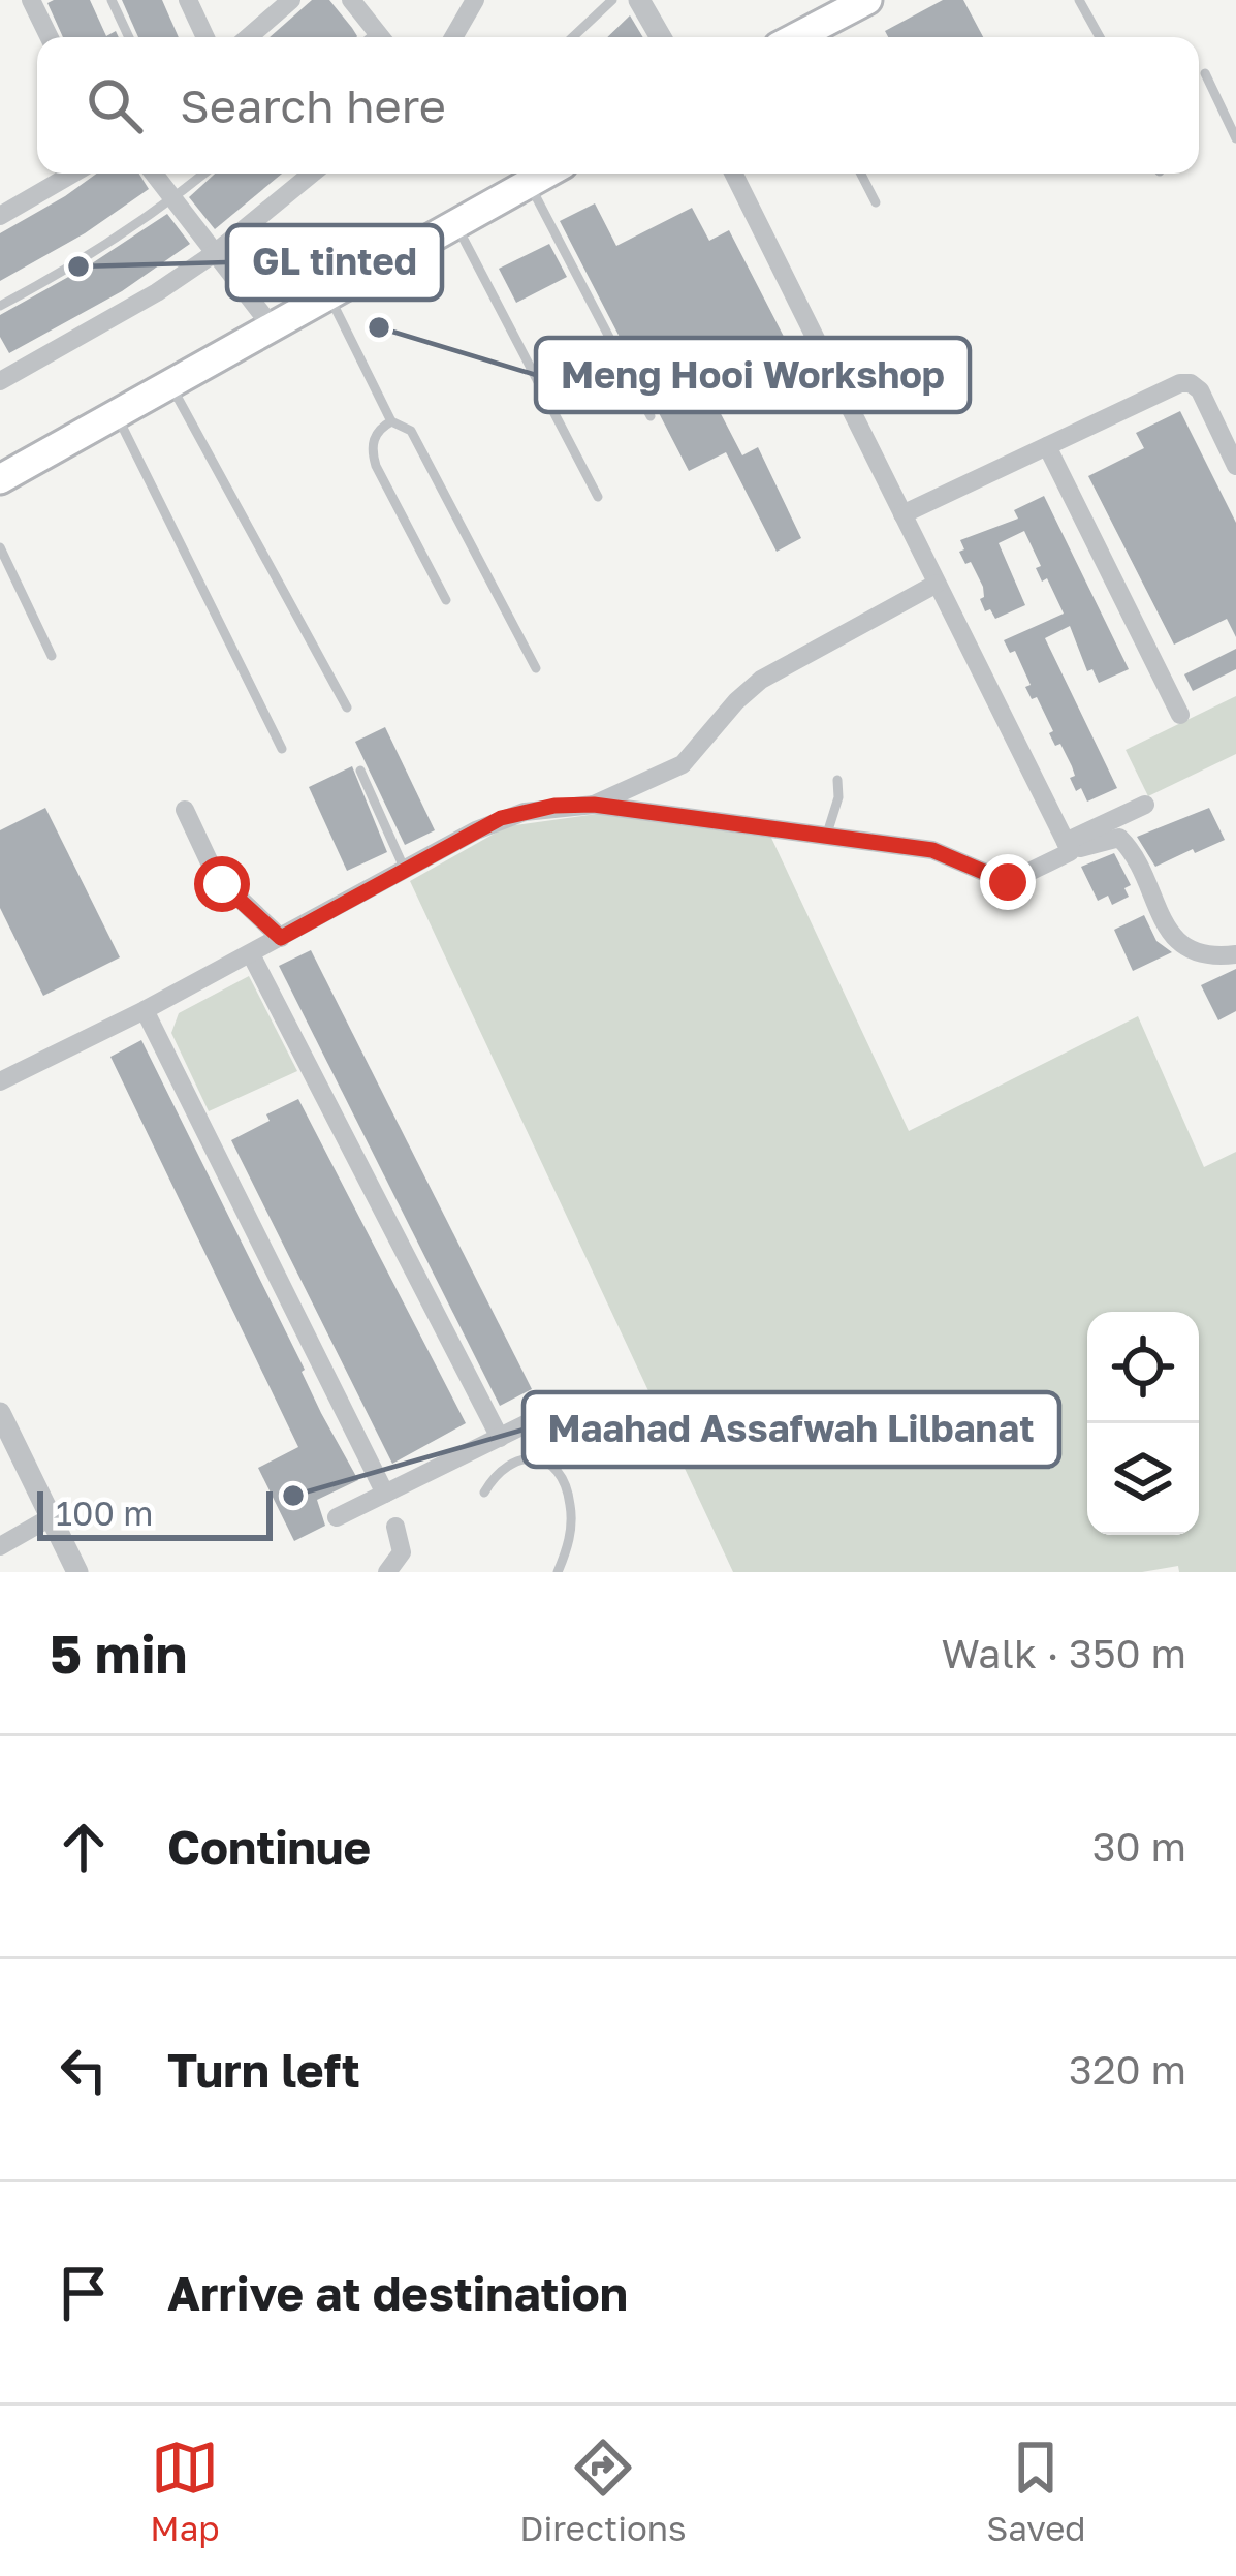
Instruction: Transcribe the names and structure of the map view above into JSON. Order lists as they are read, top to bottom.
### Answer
{
  "places": ["GL tinted", "Meng Hooi Workshop", "Maahad Assafwah Lilbanat"],
  "scale_bar": "100 m",
  "page": {
    "search": "Search here",
    "scale": "100 m",
    "heading": ["5 min", "Walk · 350 m"],
    "list": [
      ["Continue", "30 m"],
      ["Turn left", "320 m"],
      "Arrive at destination"
    ],
    "nav": ["Map", "Directions", "Saved"]
  }
}
